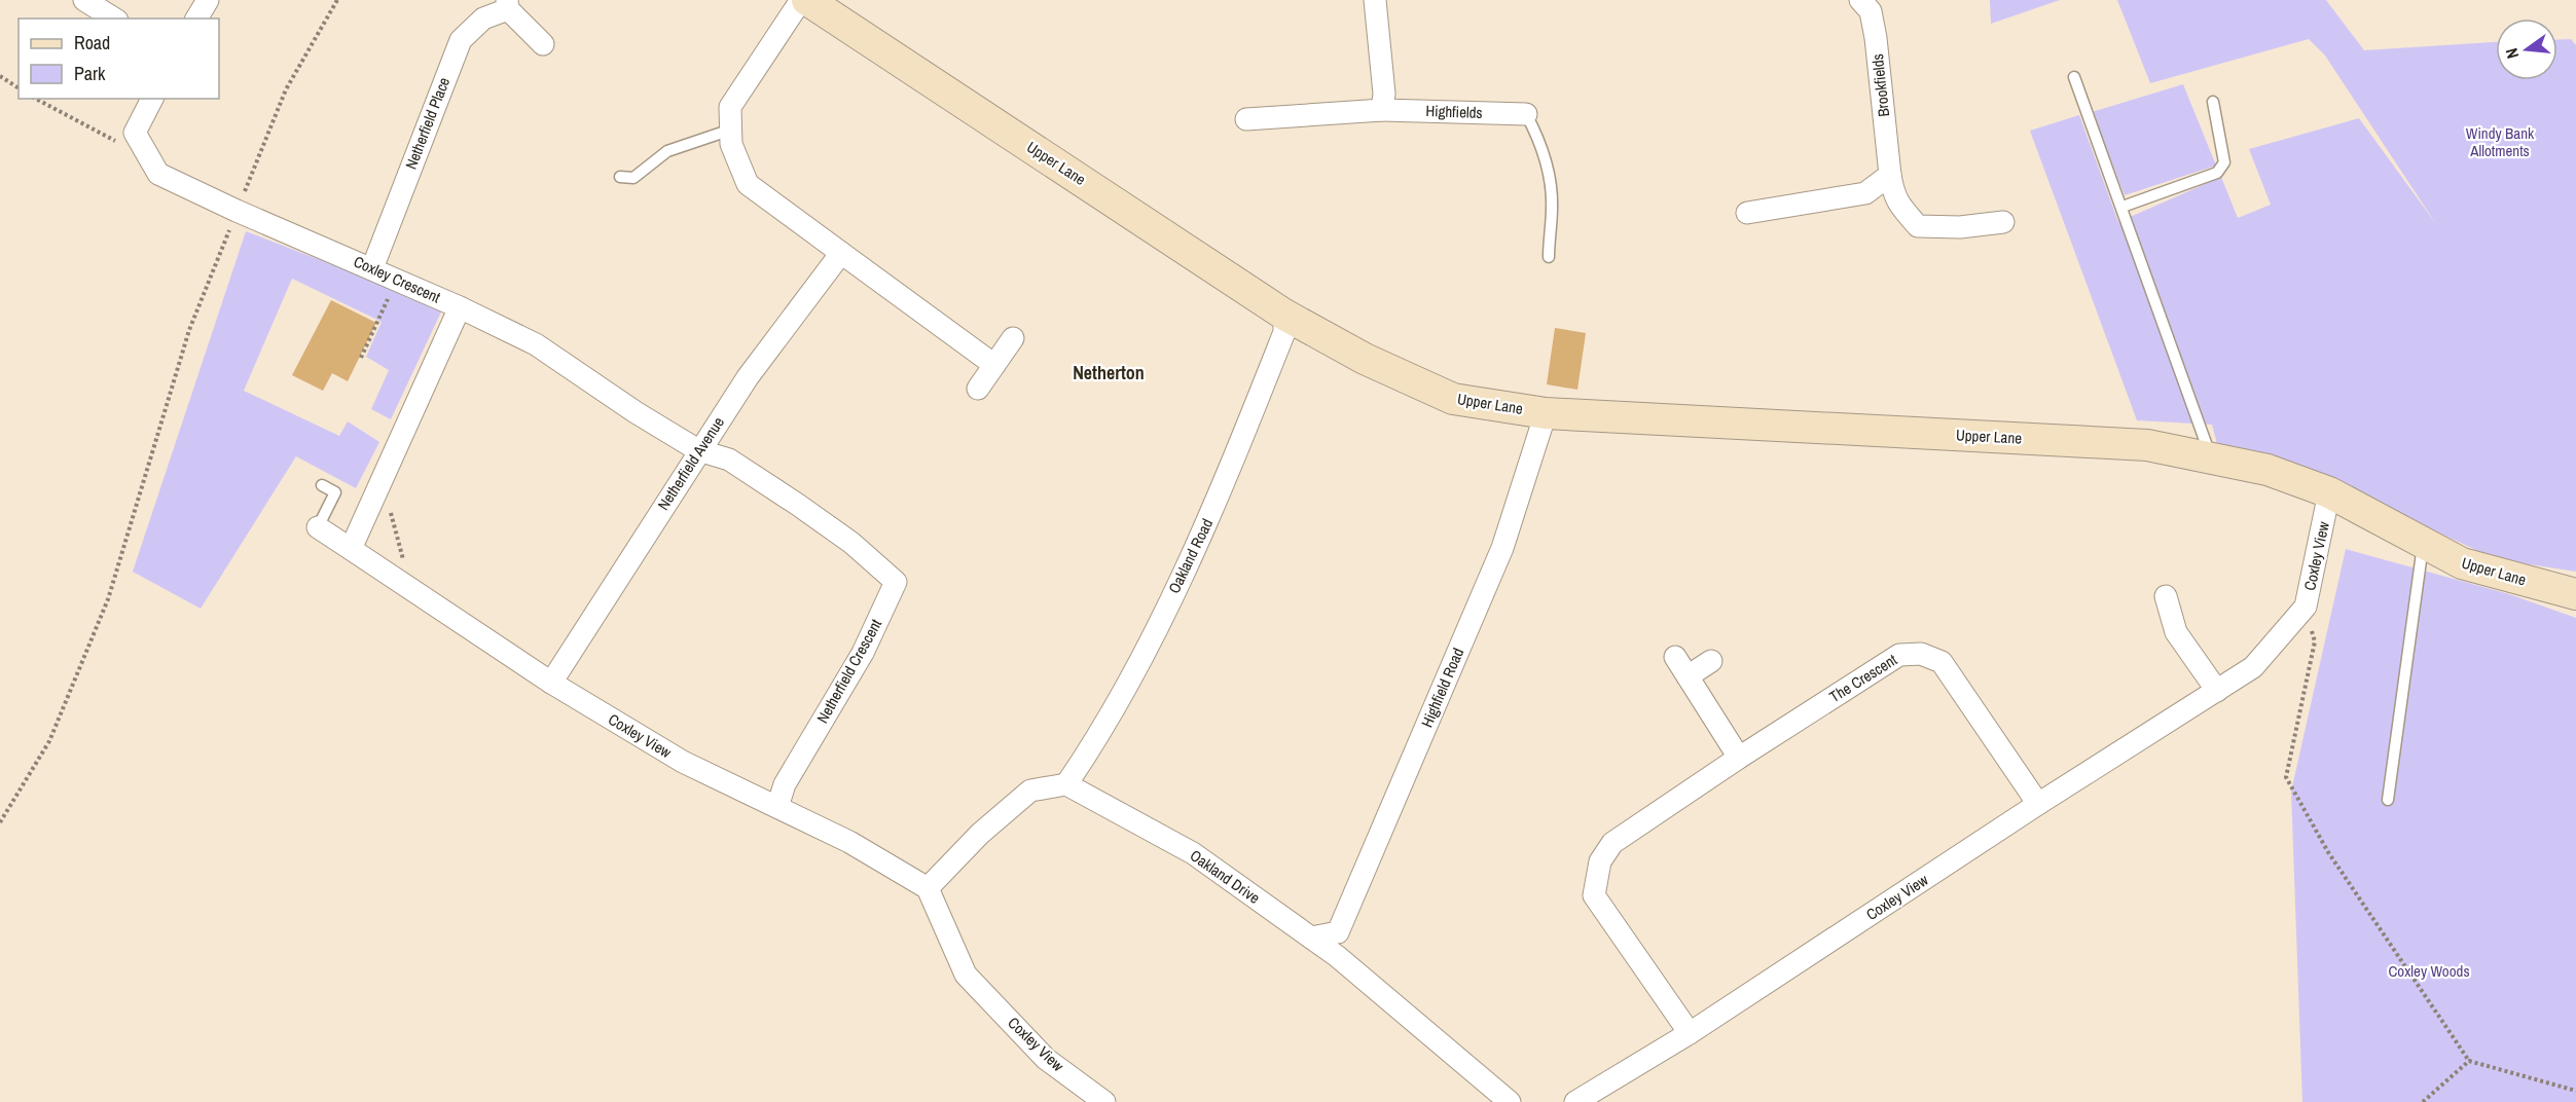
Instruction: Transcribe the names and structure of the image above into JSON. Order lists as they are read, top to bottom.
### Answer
{
  "streets": {
    "main road": ["Upper Lane"],
    "street": [
      "Brookfields",
      "Highfields",
      "Netherfield Place",
      "Coxley Crescent",
      "Netherfield Avenue",
      "Oakland Road",
      "Coxley View",
      "Netherfield Crescent",
      "The Crescent",
      "Highfield Road",
      "Oakland Drive"
    ]
  },
  "crossings": [
    ["Netherfield Place", "Coxley Crescent"],
    ["Upper Lane", "Oakland Road"],
    ["Upper Lane", "Coxley View"],
    ["Upper Lane", "Highfield Road"],
    ["Coxley Crescent", "Netherfield Avenue"],
    ["Coxley Crescent", "Netherfield Crescent"],
    ["Netherfield Avenue", "Coxley View"],
    ["Netherfield Avenue", "Netherfield Crescent"],
    ["Oakland Road", "Oakland Drive"],
    ["Coxley View", "Netherfield Crescent"],
    ["Coxley View", "The Crescent"],
    ["Highfield Road", "Oakland Drive"]
  ],
  "districts": ["Netherton"],
  "parks": ["Windy Bank Allotments", "Coxley Woods"],
  "legend": ["Road", "Park"],
  "north": "left"
}
